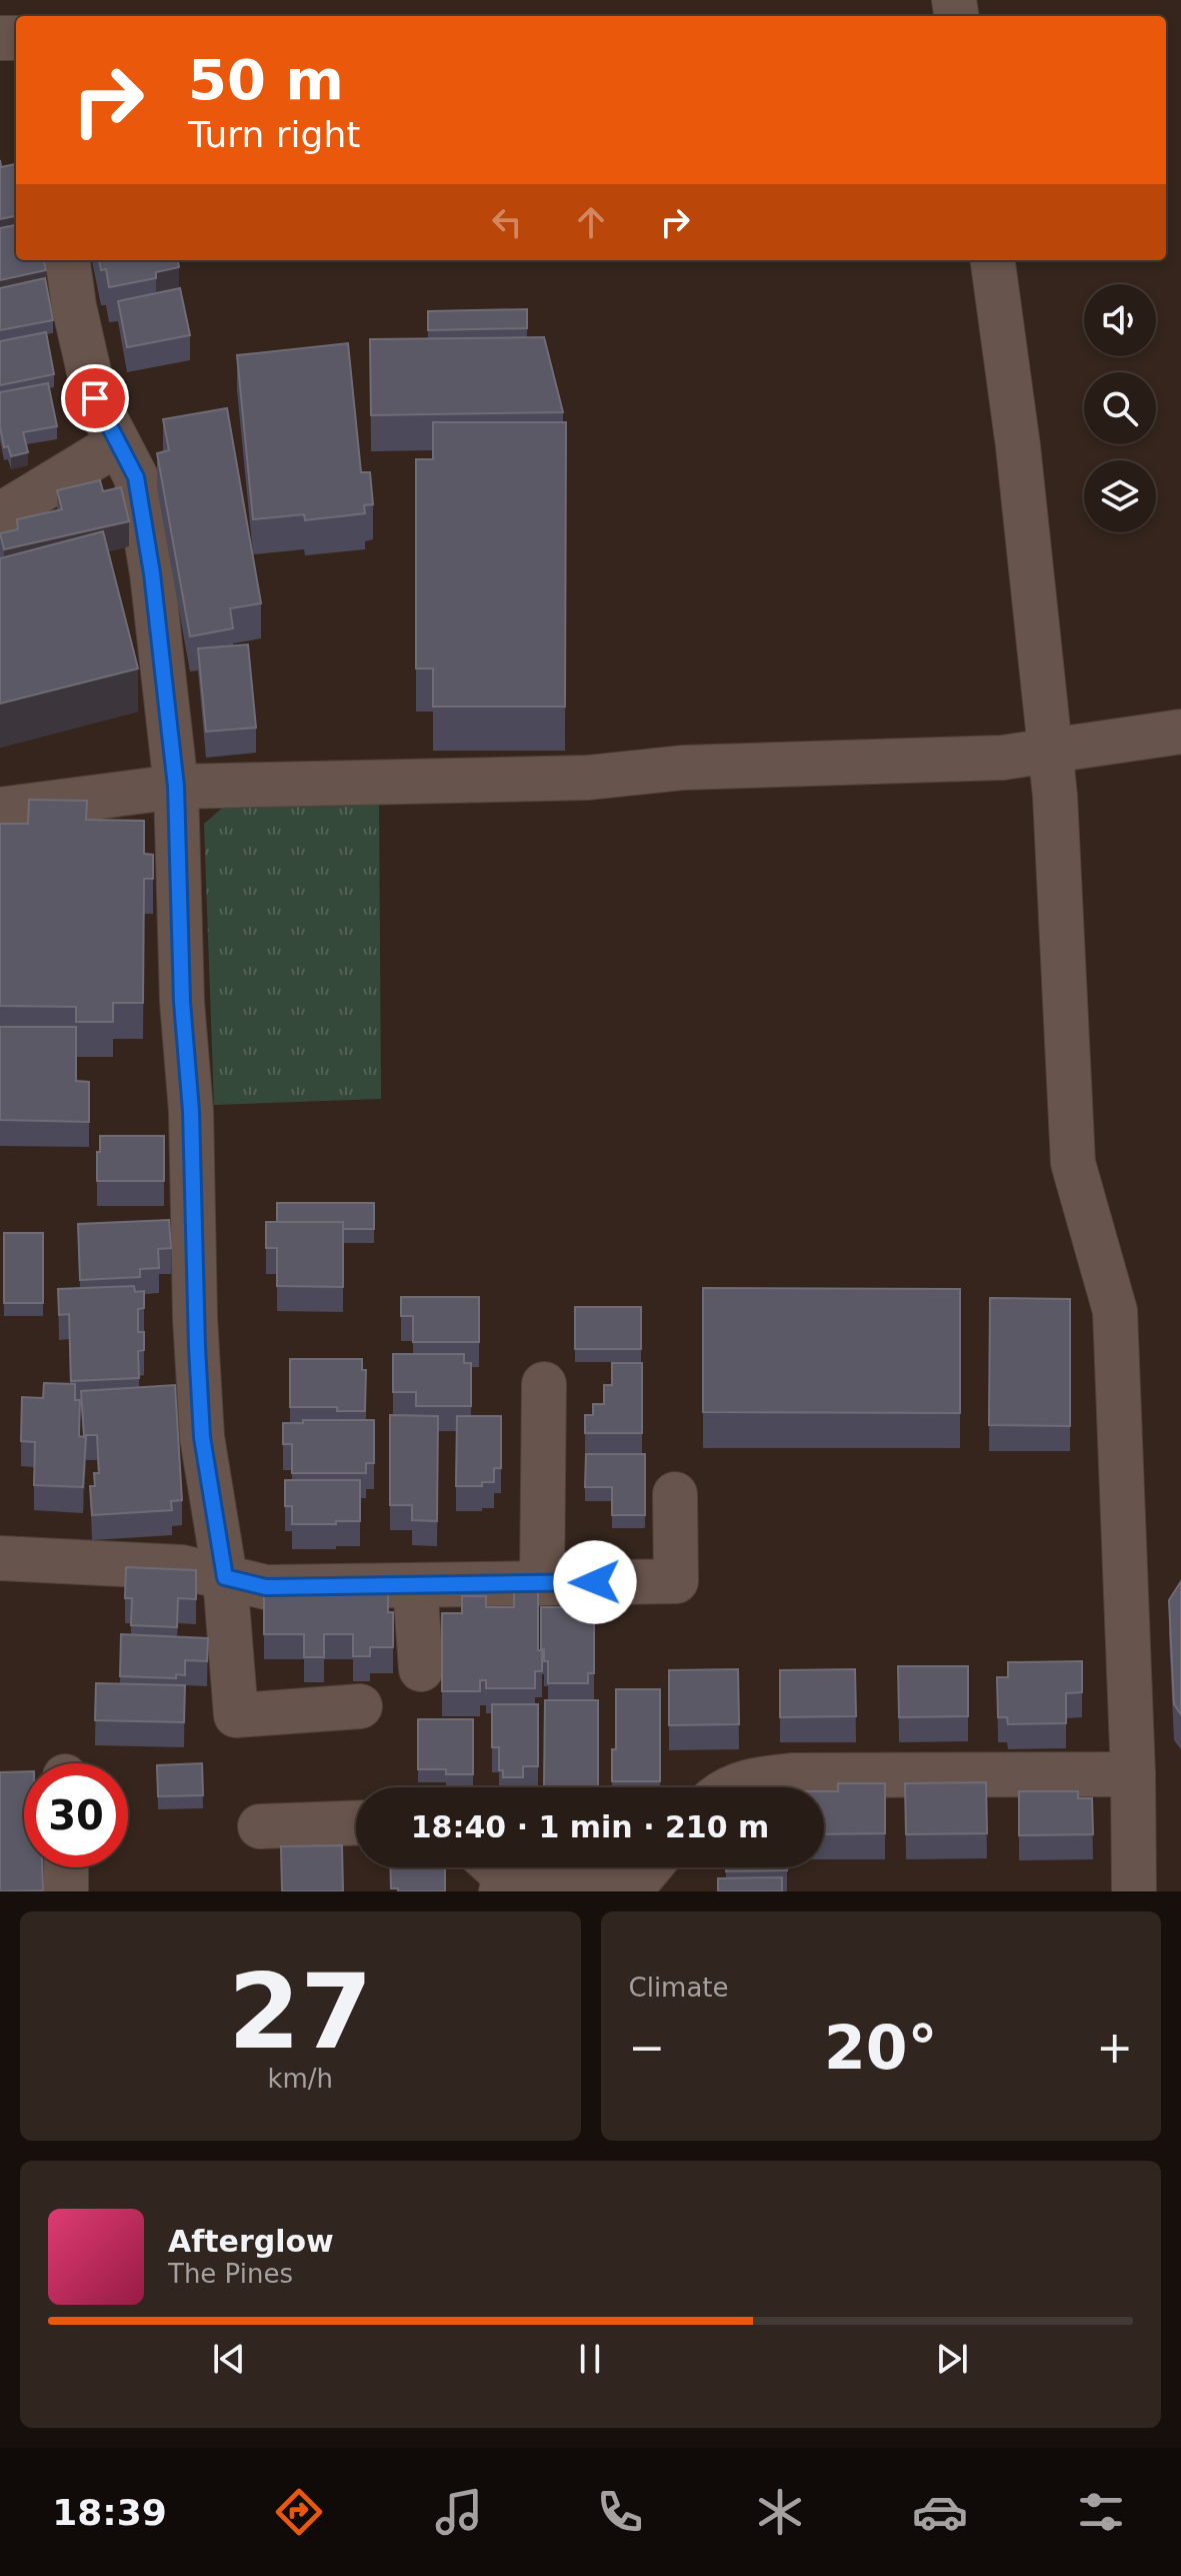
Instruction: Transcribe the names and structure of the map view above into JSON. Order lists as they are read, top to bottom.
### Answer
{
  "page": {
    "turn": ["50 m", "Turn right"],
    "limit": "30",
    "trip": "18:40 · 1 min · 210 m",
    "tile": [
      ["27", "km/h"],
      "Climate"
    ],
    "heat": ["−", "20°", "+"],
    "song": ["Afterglow", "The Pines"],
    "tabs": "18:39"
  }
}
